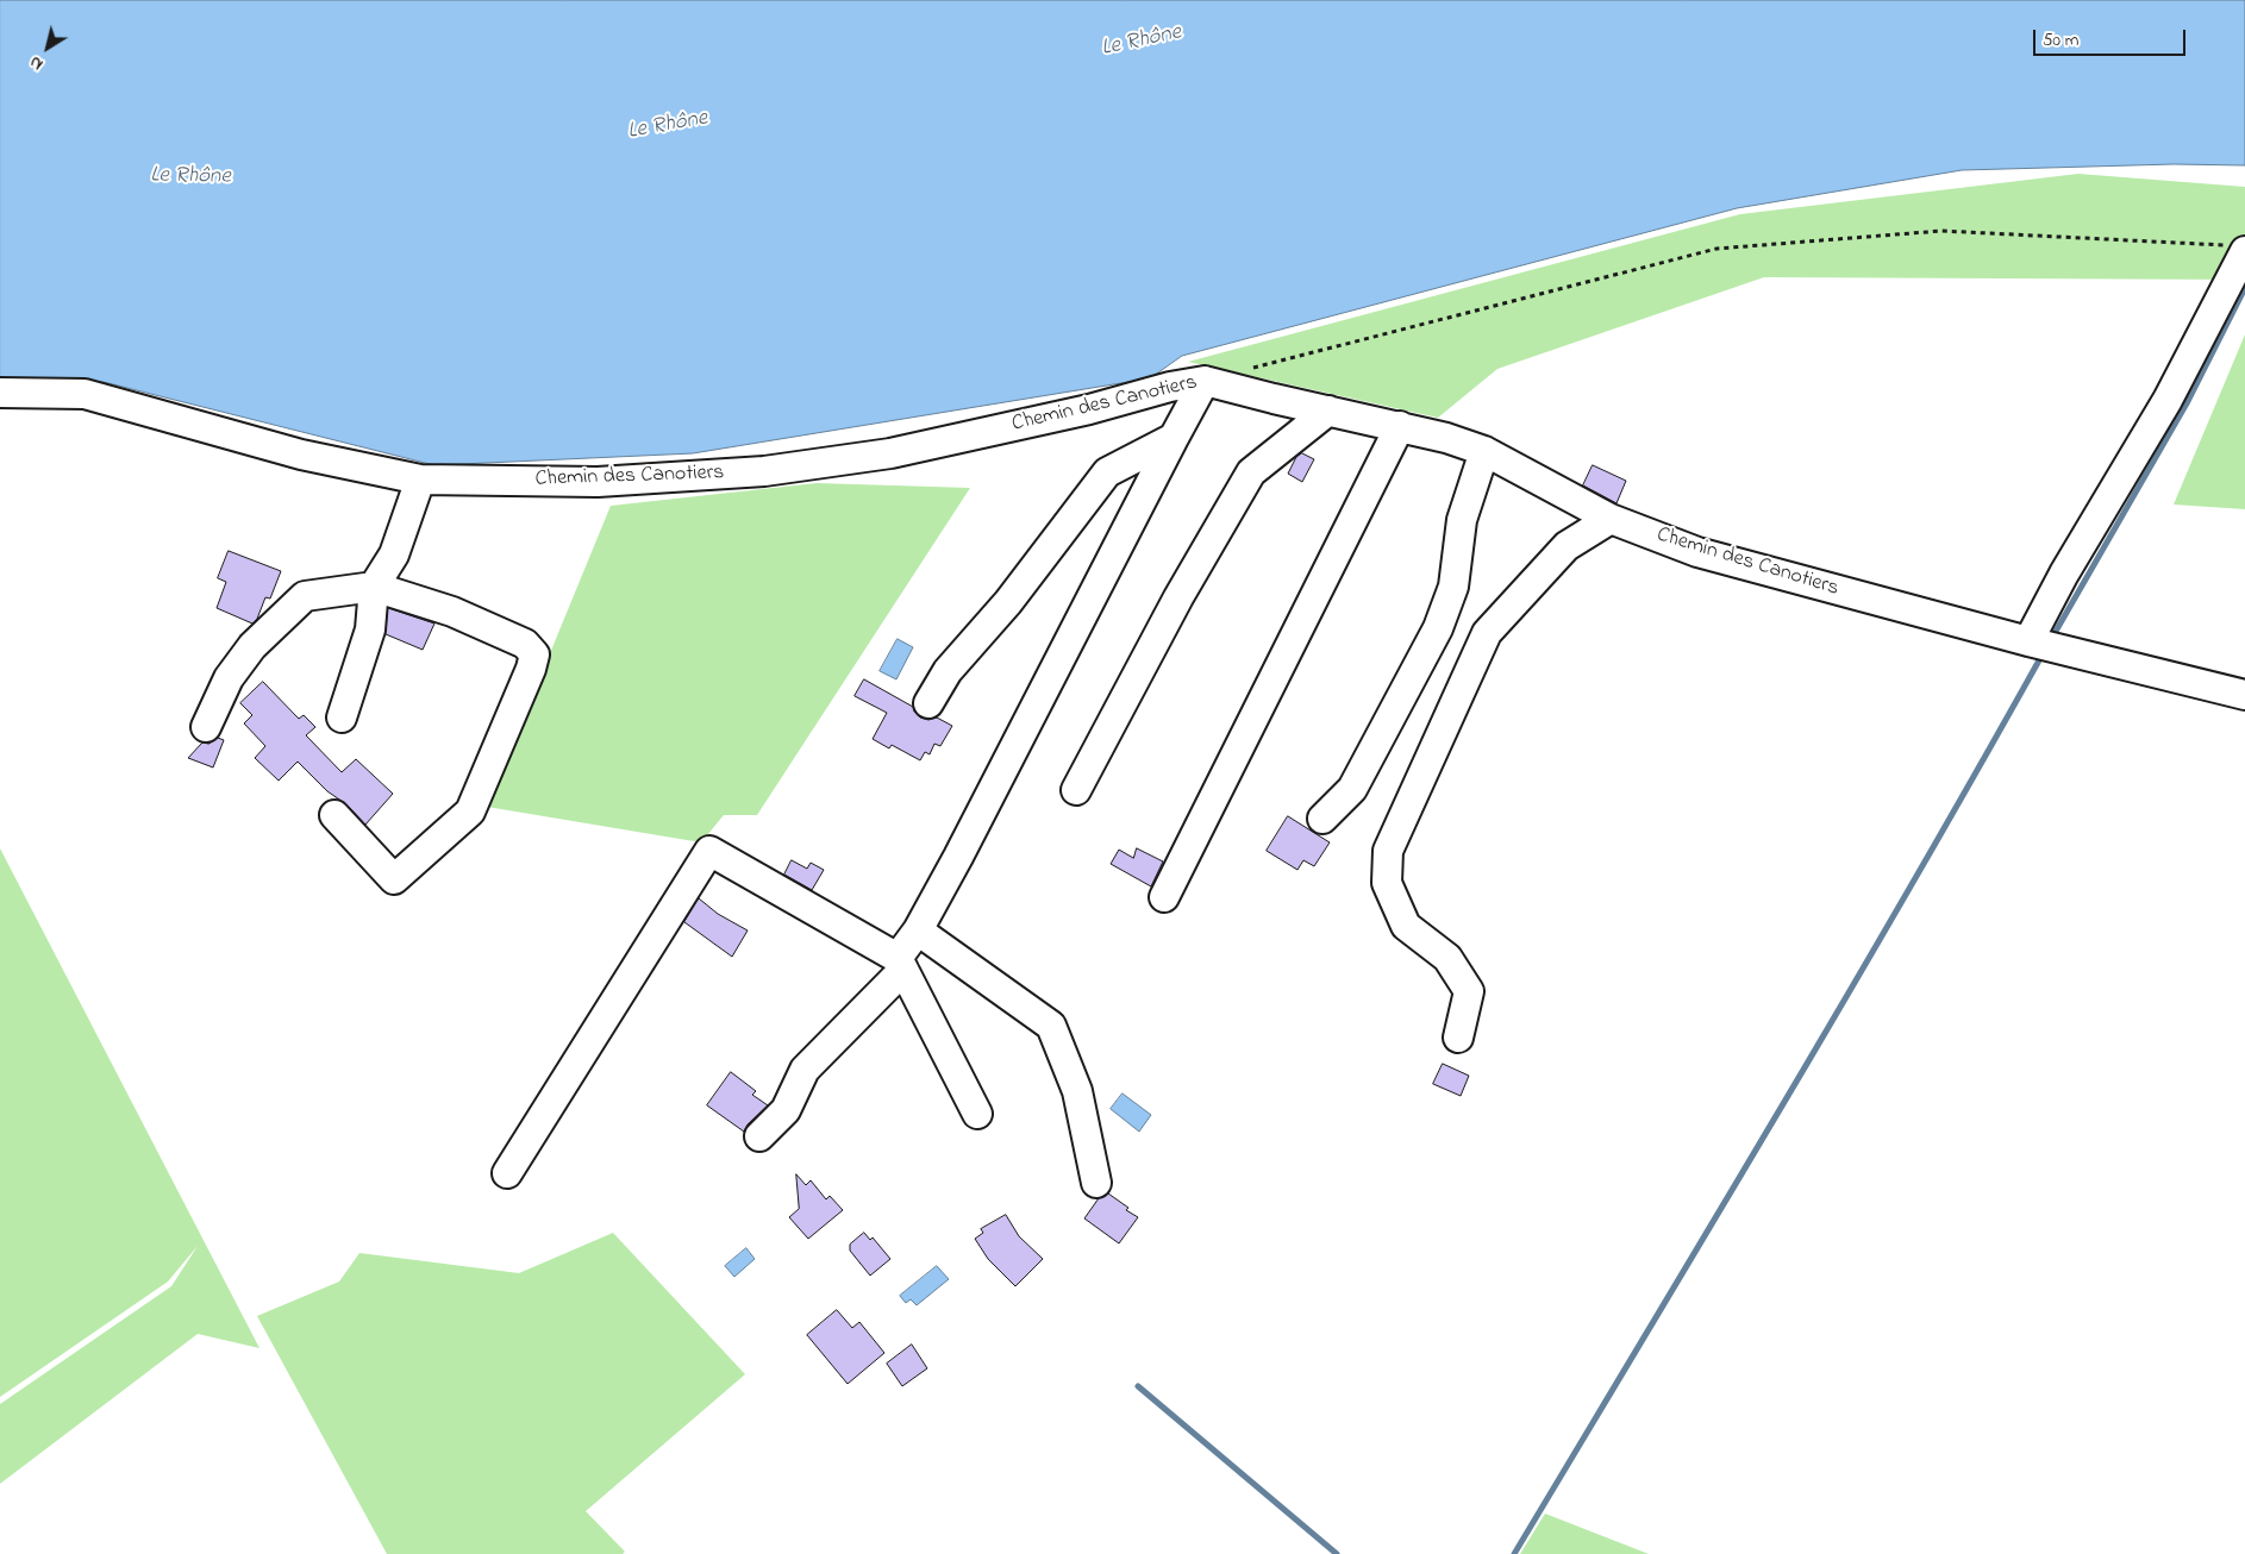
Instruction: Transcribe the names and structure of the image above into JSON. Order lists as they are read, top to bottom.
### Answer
{
  "streets": {
    "street": ["Chemin des Canotiers"]
  },
  "water": ["Le Rhône"],
  "scale_bar": "50 m",
  "north": "bottom left"
}
